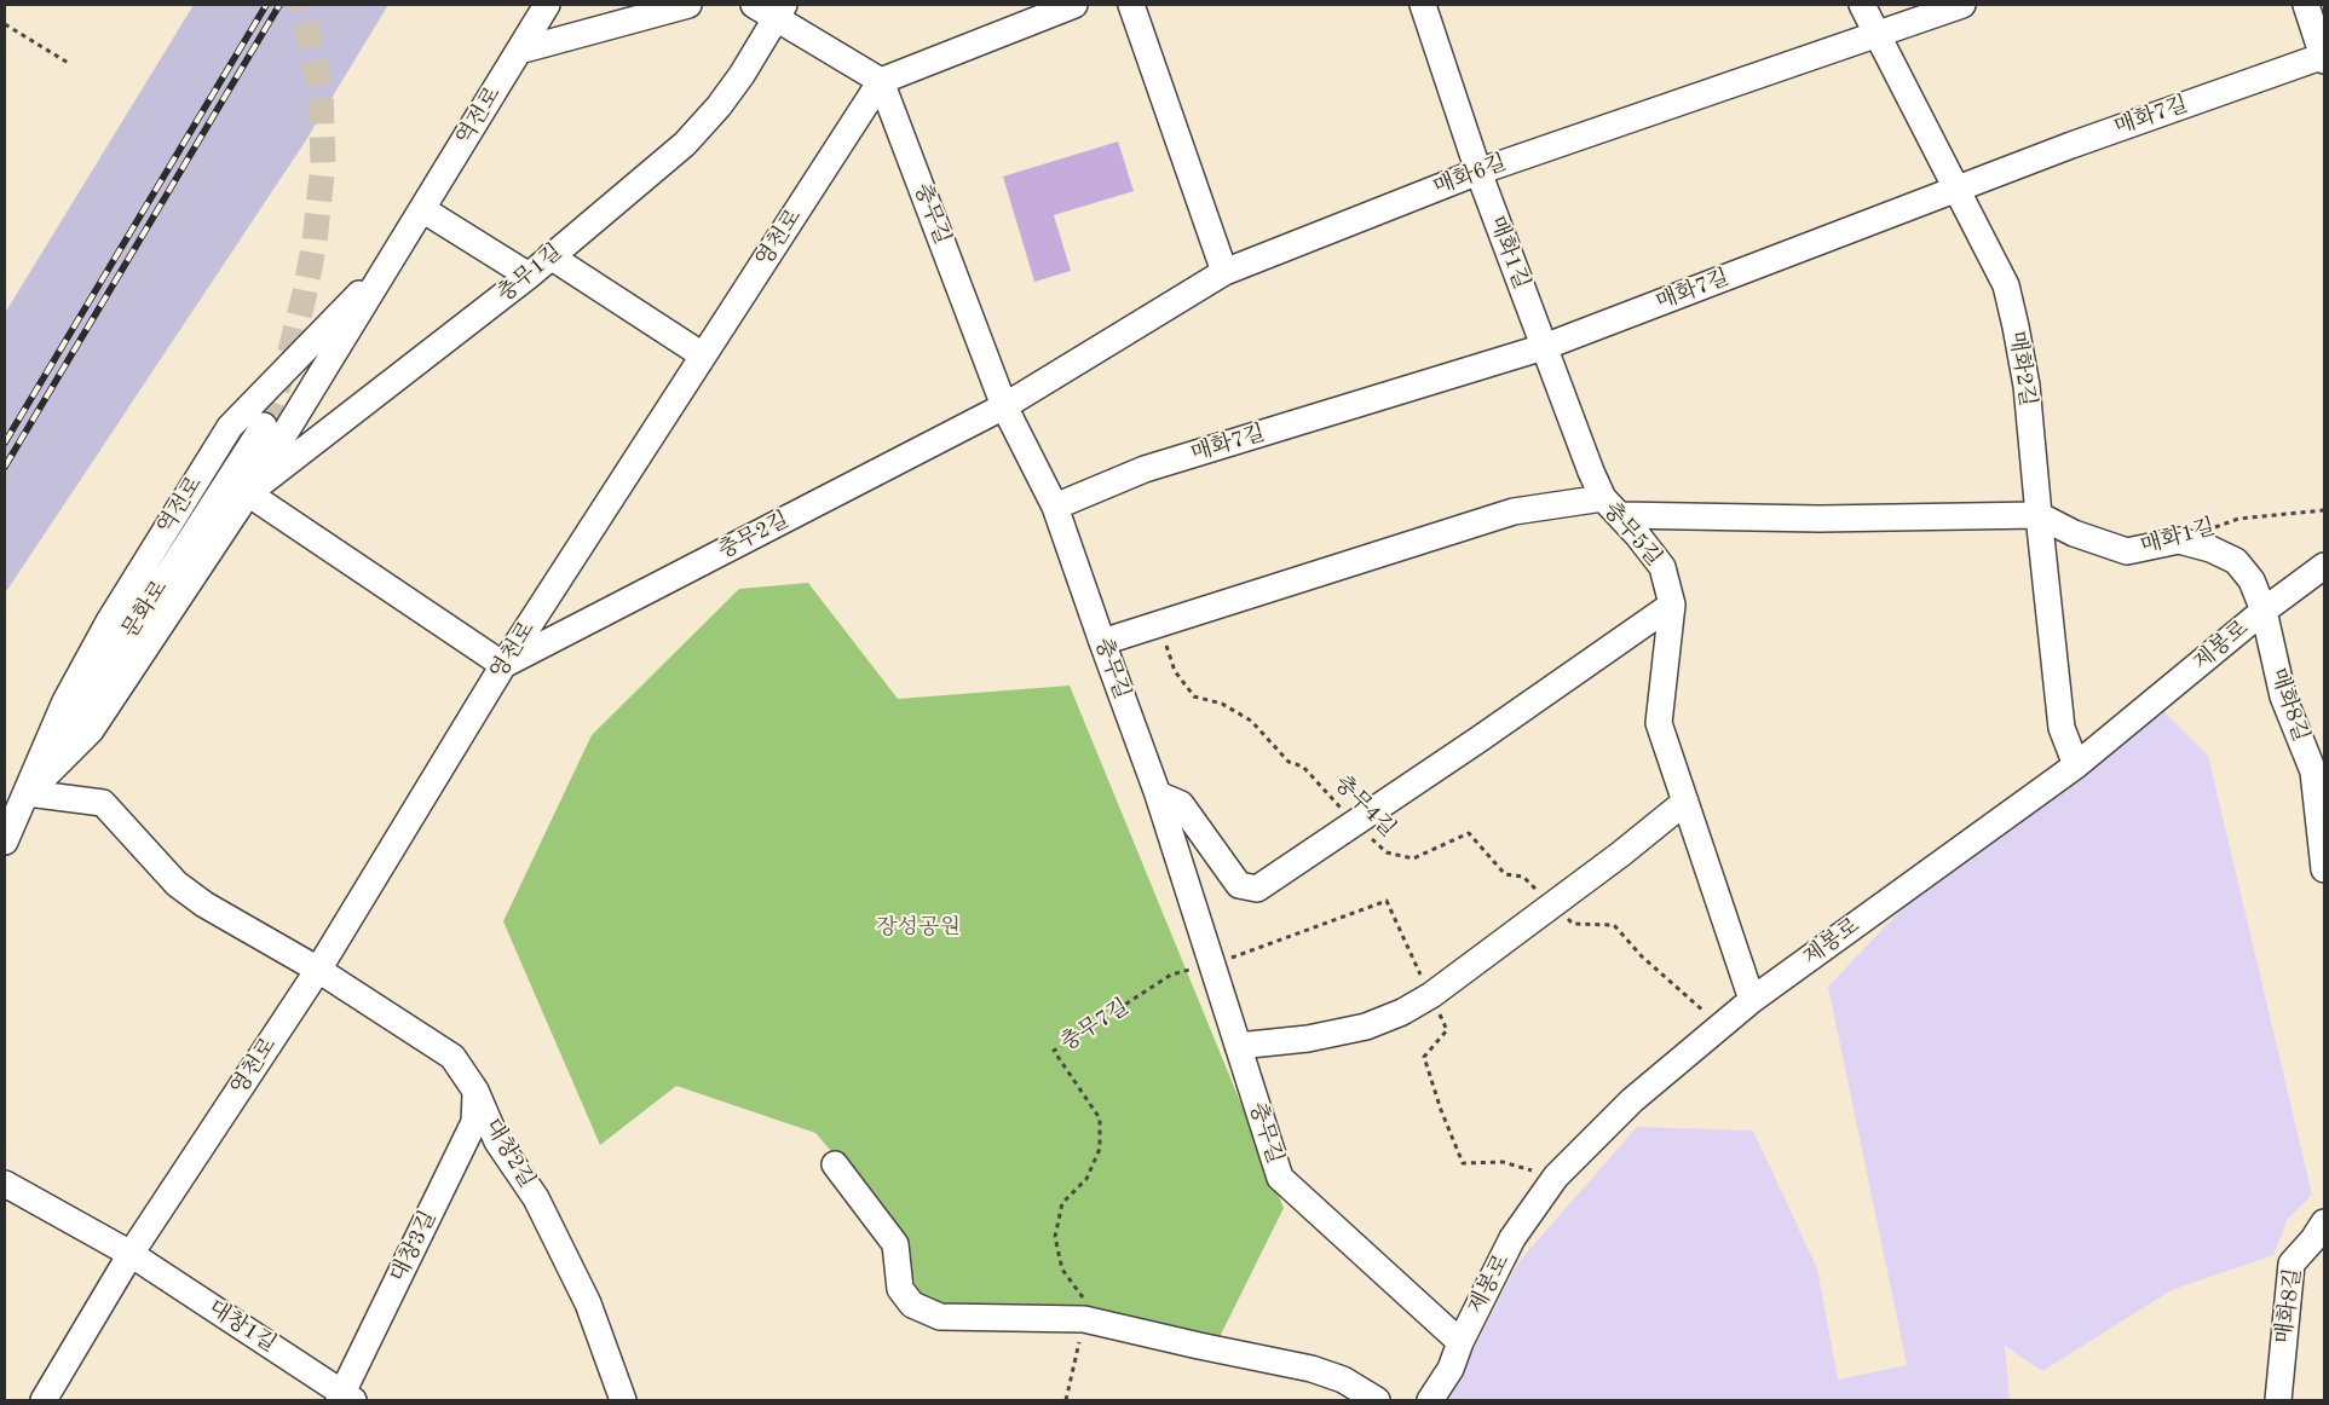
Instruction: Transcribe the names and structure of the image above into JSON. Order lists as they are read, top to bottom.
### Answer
{
  "streets": {
    "street": [
      "역전로",
      "매화7길",
      "매화6길",
      "충무길",
      "영천로",
      "매화1길",
      "충무1길",
      "매화2길",
      "충무5길",
      "충무2길",
      "문화로",
      "제봉로",
      "매화8길",
      "대창2길",
      "대창3길",
      "대창1길"
    ],
    "path": ["충무4길", "충무7길"]
  },
  "crossings": [
    ["역전로", "충무1길"],
    ["역전로", "문화로"],
    ["역전로", "대창2길"],
    ["매화7길", "충무길"],
    ["매화7길", "매화1길"],
    ["매화7길", "매화2길"],
    ["매화6길", "충무길"],
    ["매화6길", "매화1길"],
    ["매화6길", "매화2길"],
    ["매화6길", "충무2길"],
    ["충무길", "영천로"],
    ["충무길", "충무5길"],
    ["충무길", "충무2길"],
    ["충무길", "제봉로"],
    ["충무길", "충무7길"],
    ["영천로", "충무2길"],
    ["영천로", "대창2길"],
    ["영천로", "대창1길"],
    ["매화1길", "매화2길"],
    ["매화1길", "충무5길"],
    ["매화1길", "매화8길"],
    ["매화2길", "제봉로"],
    ["충무5길", "제봉로"],
    ["충무5길", "충무4길"],
    ["문화로", "대창2길"],
    ["제봉로", "매화8길"],
    ["제봉로", "충무4길"],
    ["대창2길", "대창3길"],
    ["대창3길", "대창1길"]
  ],
  "parks": ["장성공원"]
}
